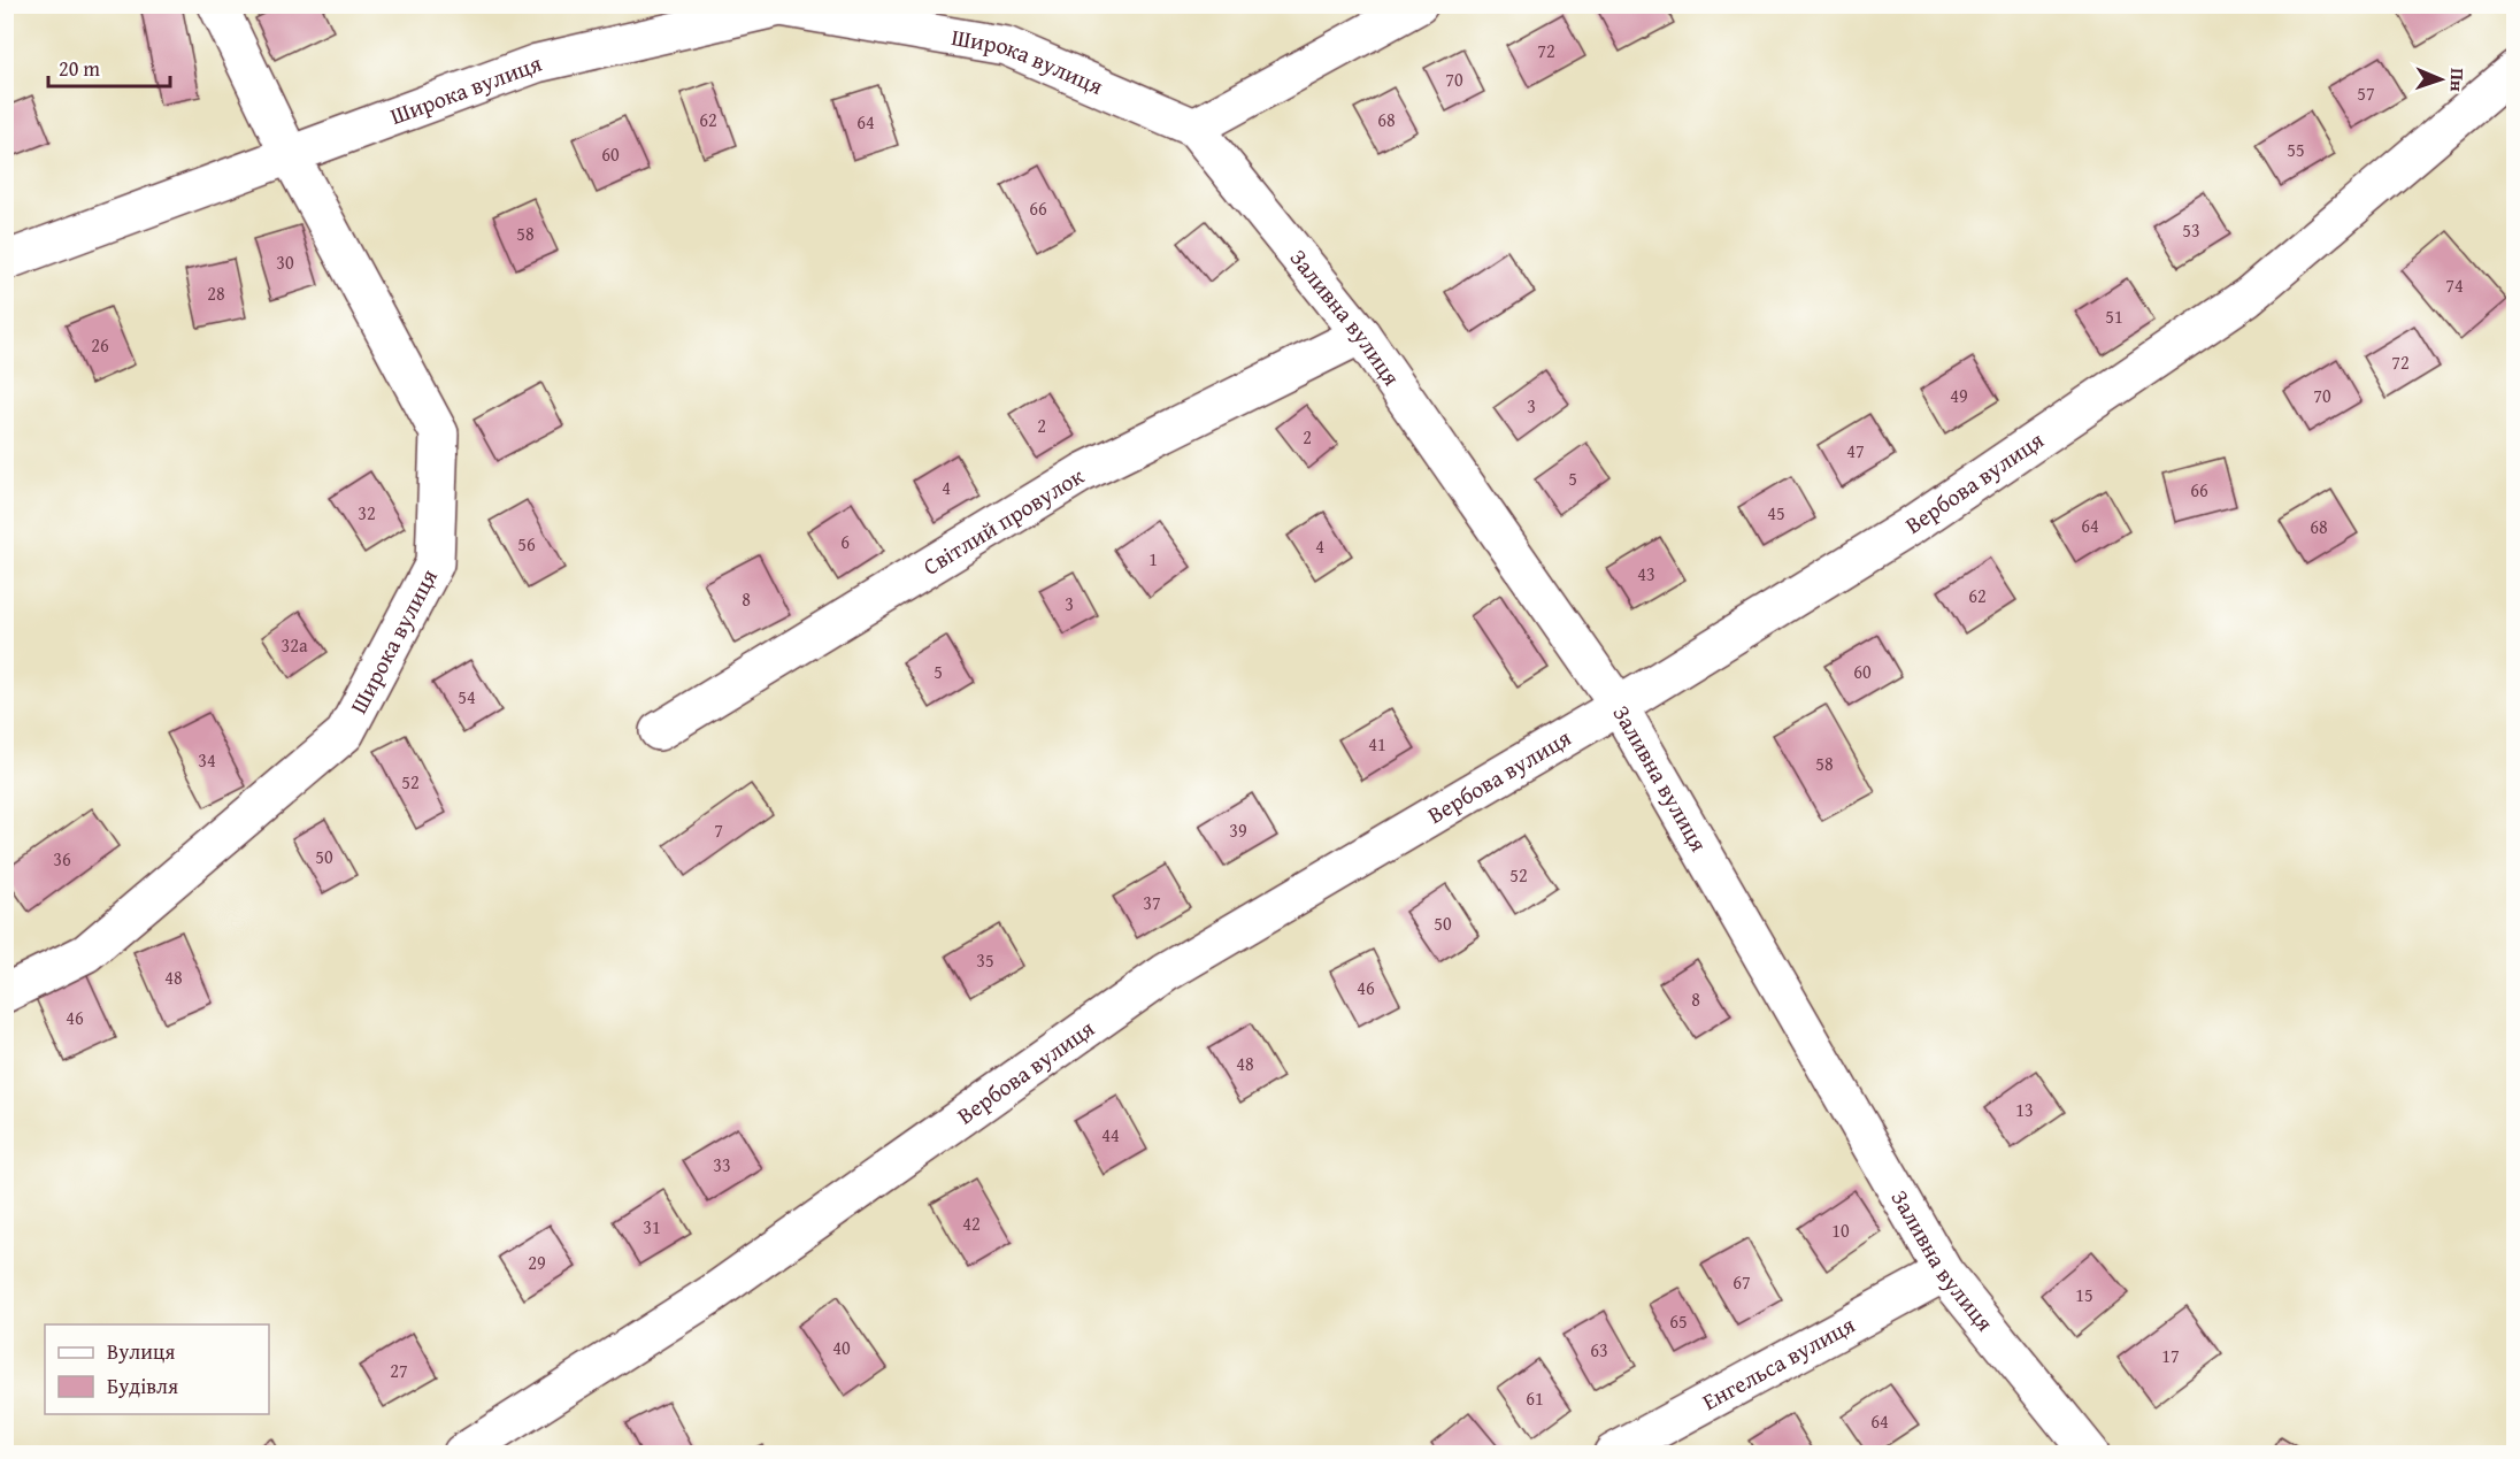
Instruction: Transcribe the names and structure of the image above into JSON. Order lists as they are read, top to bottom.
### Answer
{
  "streets": {
    "street": [
      "Широка вулиця",
      "Заливна вулиця",
      "Вербова вулиця",
      "Світлий провулок",
      "Енгельса вулиця"
    ]
  },
  "crossings": [
    ["Широка вулиця", "Заливна вулиця"],
    ["Заливна вулиця", "Вербова вулиця"],
    ["Заливна вулиця", "Світлий провулок"],
    ["Заливна вулиця", "Енгельса вулиця"]
  ],
  "house_numbers": [
    "72",
    "70",
    "57",
    "62",
    "68",
    "64",
    "55",
    "60",
    "66",
    "53",
    "58",
    "30",
    "74",
    "28",
    "51",
    "26",
    "72",
    "49",
    "70",
    "3",
    "2",
    "2",
    "47",
    "5",
    "4",
    "66",
    "32",
    "45",
    "64",
    "68",
    "6",
    "56",
    "4",
    "1",
    "43",
    "62",
    "8",
    "3",
    "32а",
    "5",
    "60",
    "54",
    "41",
    "34",
    "58",
    "52",
    "7",
    "39",
    "50",
    "36",
    "52",
    "37",
    "50",
    "35",
    "48",
    "46",
    "8",
    "46",
    "48",
    "13",
    "44",
    "33",
    "42",
    "31",
    "10",
    "29",
    "67",
    "15",
    "65",
    "40",
    "63",
    "17",
    "27",
    "61",
    "64"
  ],
  "legend": ["Вулиця", "Будівля"],
  "scale_bar": "20 m",
  "north": "right"
}
